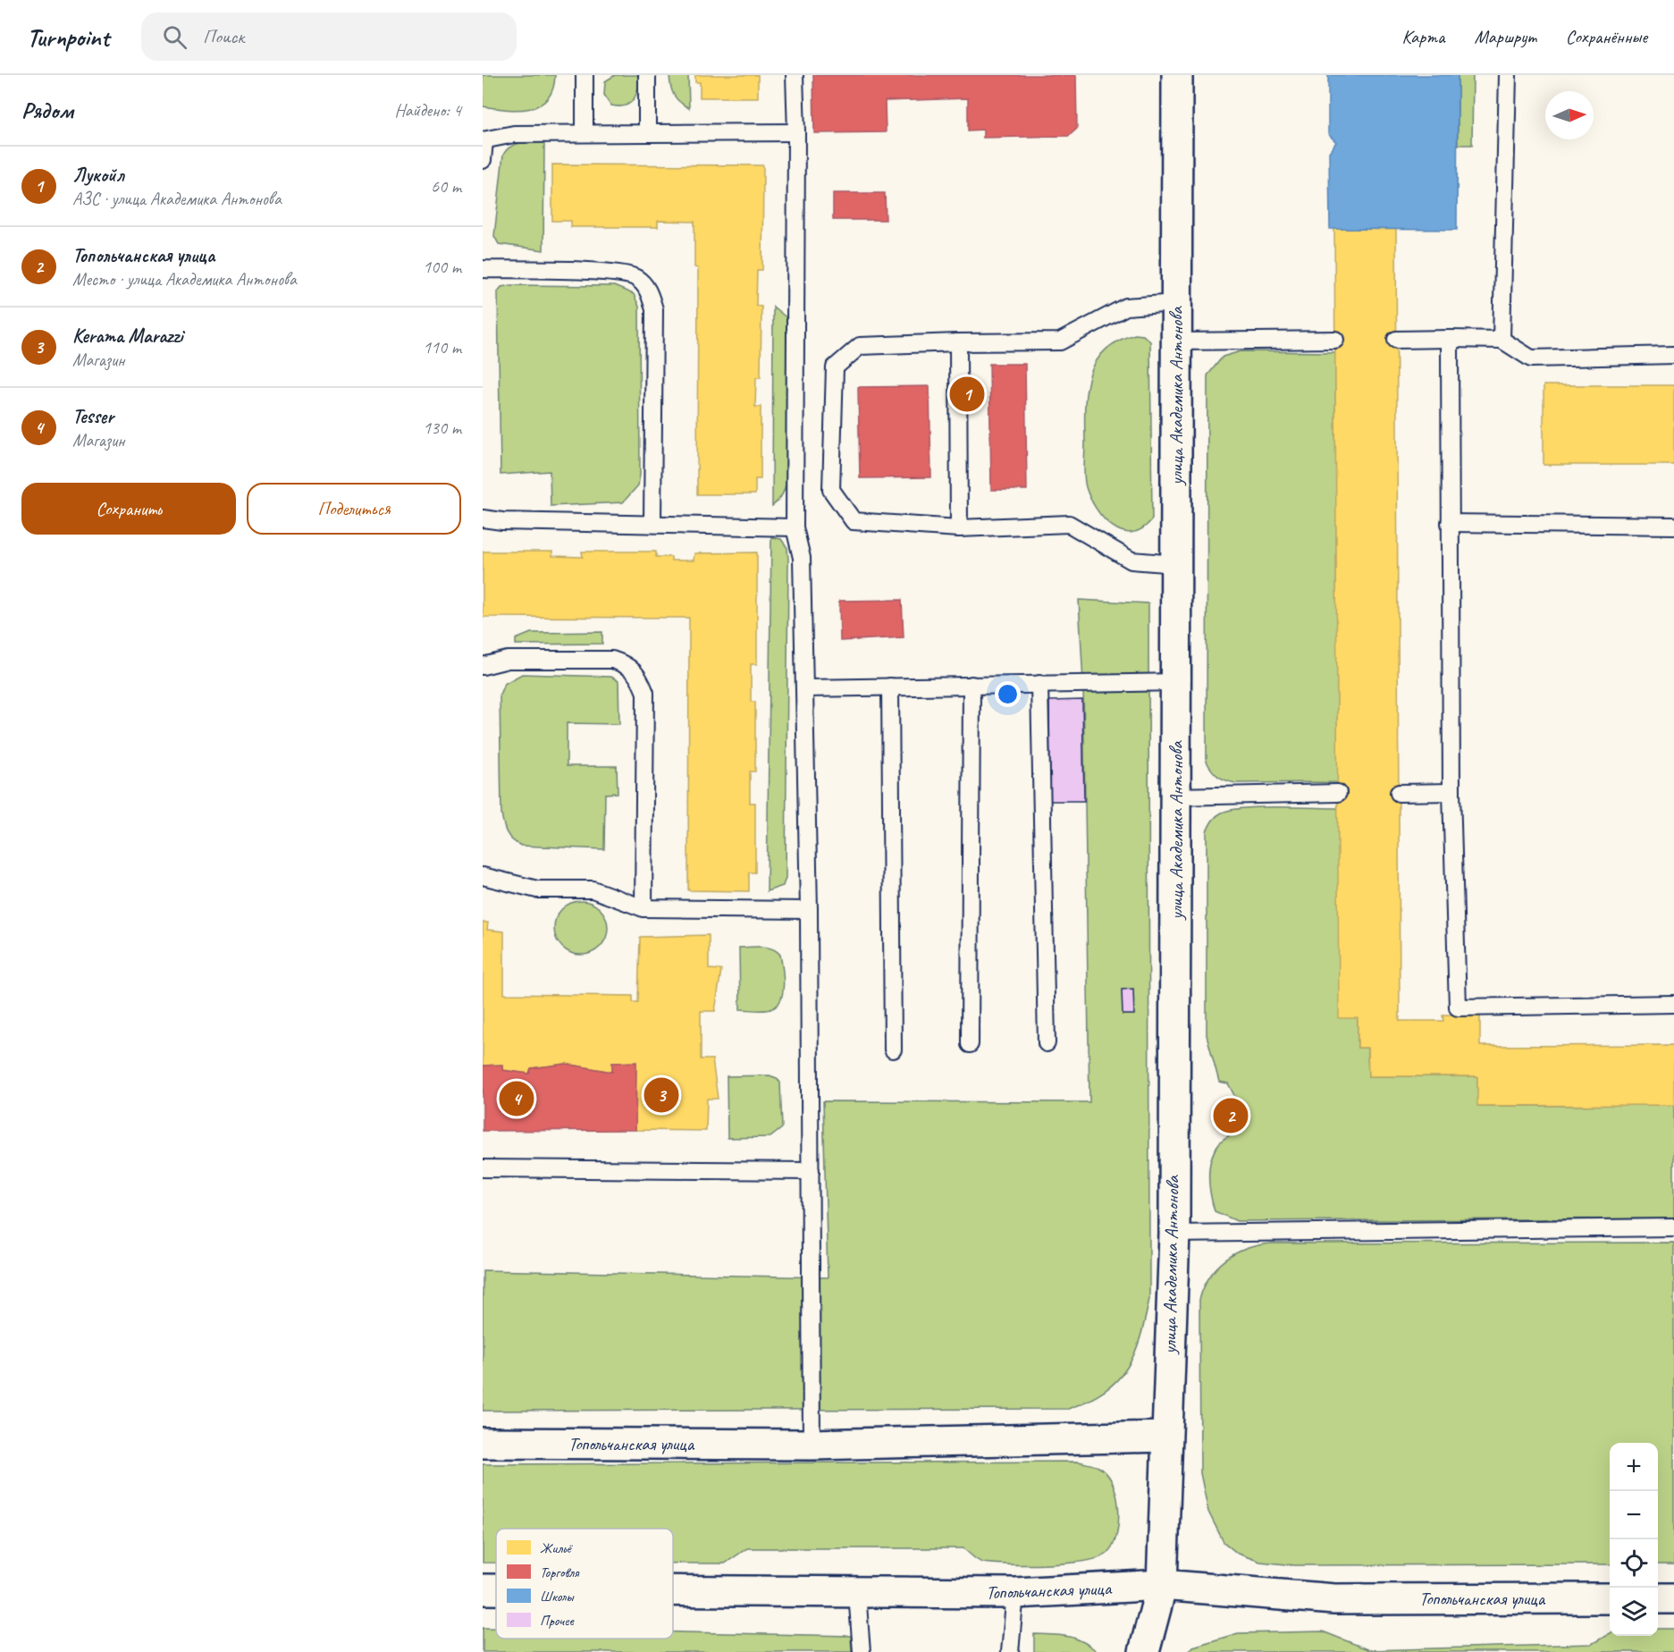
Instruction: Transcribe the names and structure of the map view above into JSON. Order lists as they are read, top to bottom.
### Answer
{
  "streets": {
    "main road": ["улица Академика Антонова", "Топольчанская улица"]
  },
  "crossings": [
    ["улица Академика Антонова", "Топольчанская улица"]
  ],
  "legend": [
    "Жильё",
    "Торговля",
    "Школы",
    "Прочее"
  ],
  "north": "right",
  "page": {
    "header": "Turnpoint",
    "search": "Поиск",
    "nav": ["Карта", "Маршрут", "Сохранённые"],
    "heading": ["Рядом", "Найдено: 4"],
    "list": [
      {
        "mark": "1",
        "name": "Лукойл",
        "note": "АЗС · улица Академика Антонова",
        "value": "60 m"
      },
      {
        "mark": "2",
        "name": "Топольчанская улица",
        "note": "Место · улица Академика Антонова",
        "value": "100 m"
      },
      {
        "mark": "3",
        "name": "Kerama Marazzi",
        "note": "Магазин",
        "value": "110 m"
      },
      {
        "mark": "4",
        "name": "Tesser",
        "note": "Магазин",
        "value": "130 m"
      }
    ],
    "pins": [
      "1",
      "3",
      "4",
      "2"
    ],
    "buttons": ["Сохранить", "Поделиться"],
    "map_buttons": ["+", "−"]
  }
}
